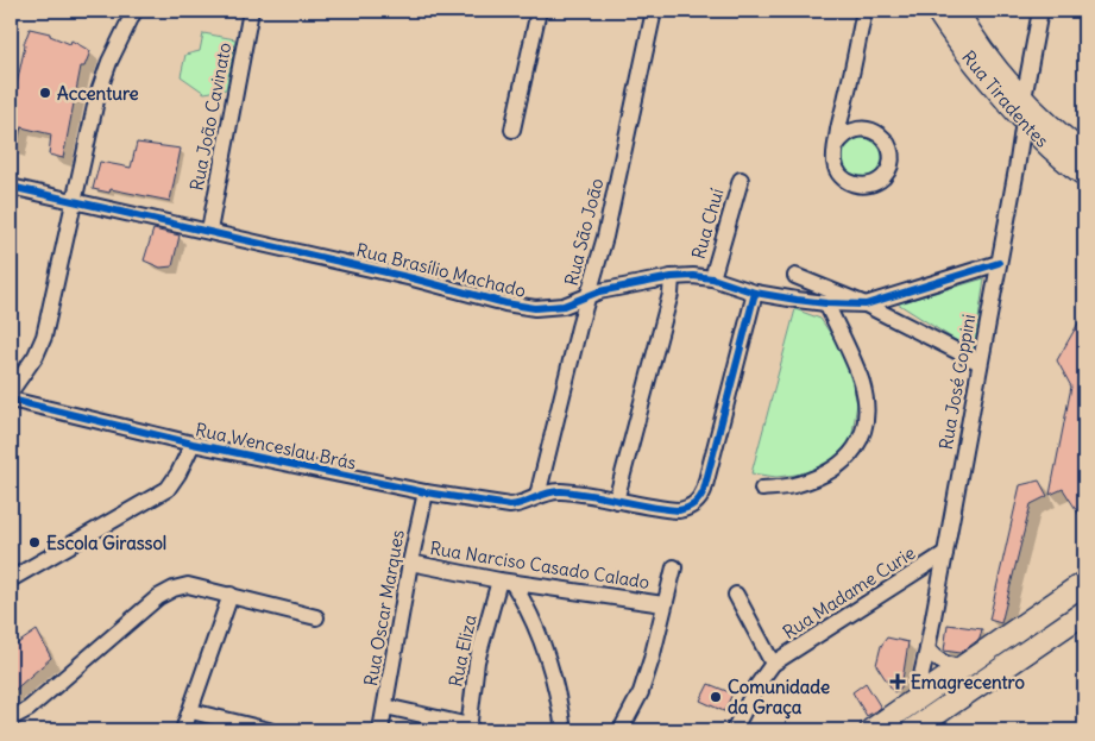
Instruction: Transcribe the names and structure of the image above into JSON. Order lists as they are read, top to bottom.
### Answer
{
  "streets": {
    "main road": ["Rua Tiradentes"],
    "street": [
      "Rua João Cavinato",
      "Rua Chuí",
      "Rua São João",
      "Rua Brasílio Machado",
      "Rua José Coppini",
      "Rua Wenceslau Brás",
      "Rua Narciso Casado Calado",
      "Rua Madame Curie",
      "Rua Oscar Marques",
      "Rua Eliza"
    ]
  },
  "crossings": [
    ["Rua Tiradentes", "Rua José Coppini"],
    ["Rua João Cavinato", "Rua Brasílio Machado"],
    ["Rua Chuí", "Rua Brasílio Machado"],
    ["Rua São João", "Rua Brasílio Machado"],
    ["Rua São João", "Rua Wenceslau Brás"],
    ["Rua Brasílio Machado", "Rua Wenceslau Brás"],
    ["Rua José Coppini", "Rua Madame Curie"],
    ["Rua Wenceslau Brás", "Rua Oscar Marques"],
    ["Rua Narciso Casado Calado", "Rua Oscar Marques"],
    ["Rua Narciso Casado Calado", "Rua Eliza"]
  ],
  "places": {
    "other": ["Accenture", "Escola Girassol", "Comunidade da Graça"],
    "health": ["Emagrecentro"]
  }
}
